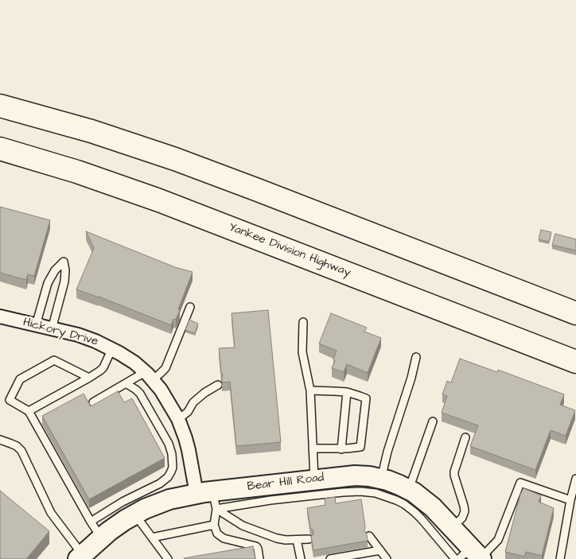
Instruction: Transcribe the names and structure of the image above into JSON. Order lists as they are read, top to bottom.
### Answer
{
  "streets": {
    "highway": ["Yankee Division Highway"],
    "street": ["Hickory Drive", "Bear Hill Road"]
  },
  "crossings": [
    ["Hickory Drive", "Bear Hill Road"]
  ]
}
